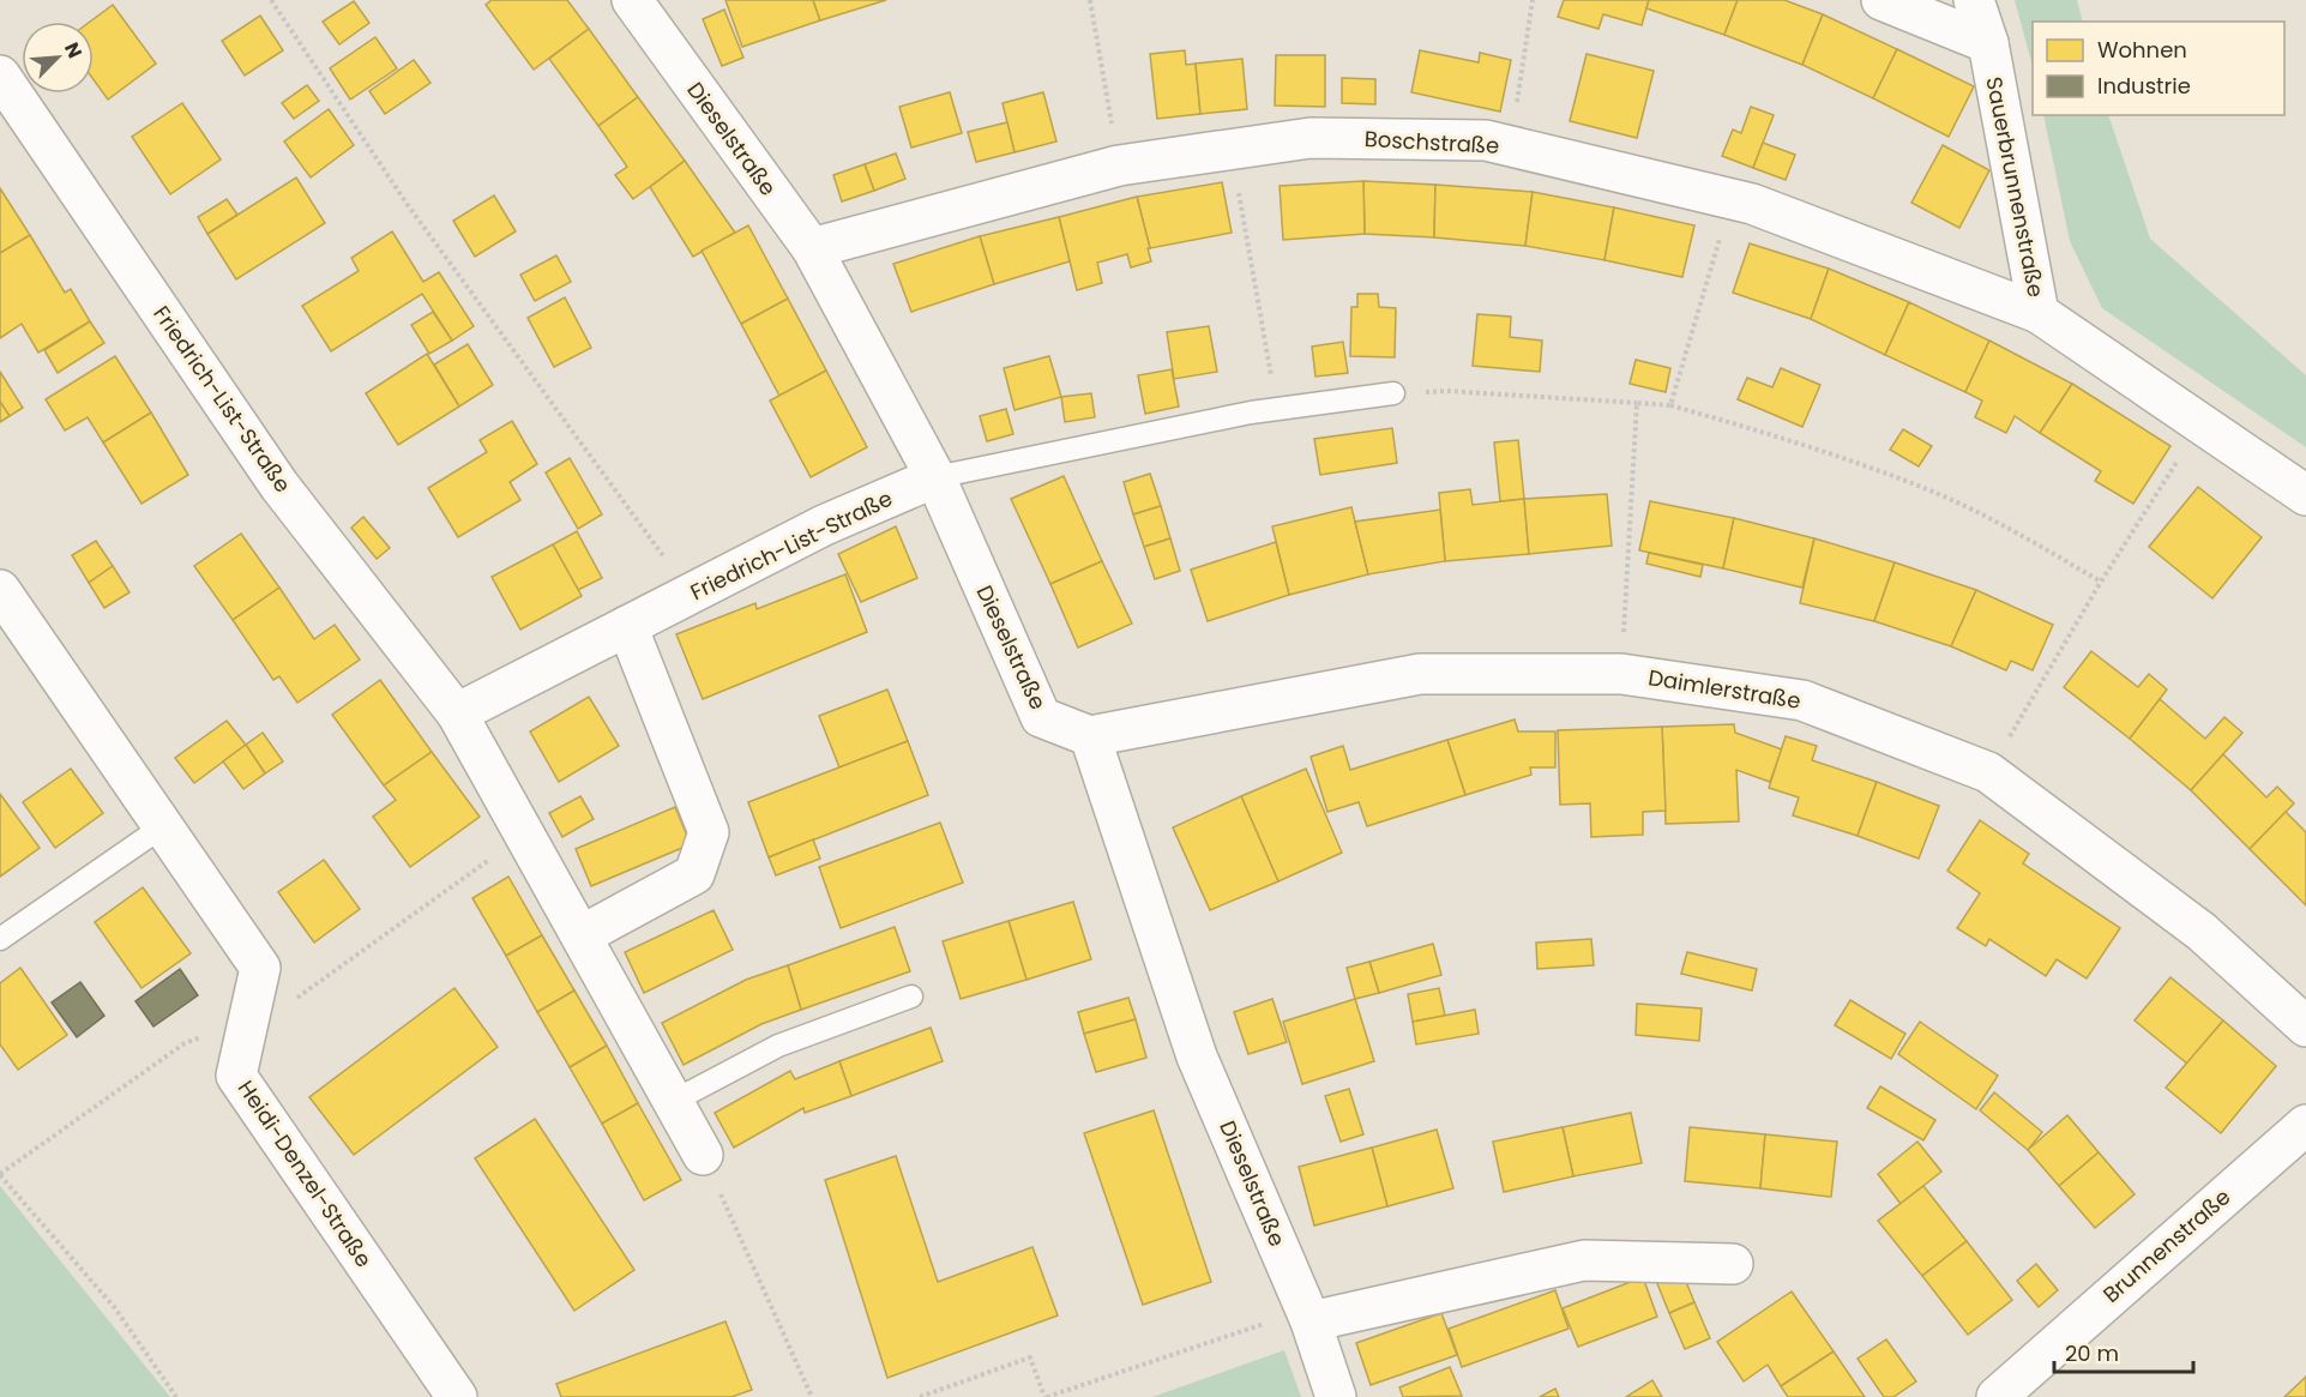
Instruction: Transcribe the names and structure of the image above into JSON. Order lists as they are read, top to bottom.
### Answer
{
  "streets": {
    "street": [
      "Dieselstraße",
      "Boschstraße",
      "Sauerbrunnenstraße",
      "Friedrich-List-Straße",
      "Daimlerstraße",
      "Heidi-Denzel-Straße",
      "Brunnenstraße"
    ]
  },
  "crossings": [
    ["Dieselstraße", "Boschstraße"],
    ["Dieselstraße", "Friedrich-List-Straße"],
    ["Dieselstraße", "Daimlerstraße"],
    ["Boschstraße", "Sauerbrunnenstraße"]
  ],
  "legend": ["Wohnen", "Industrie"],
  "scale_bar": "20 m",
  "north": "top right"
}
